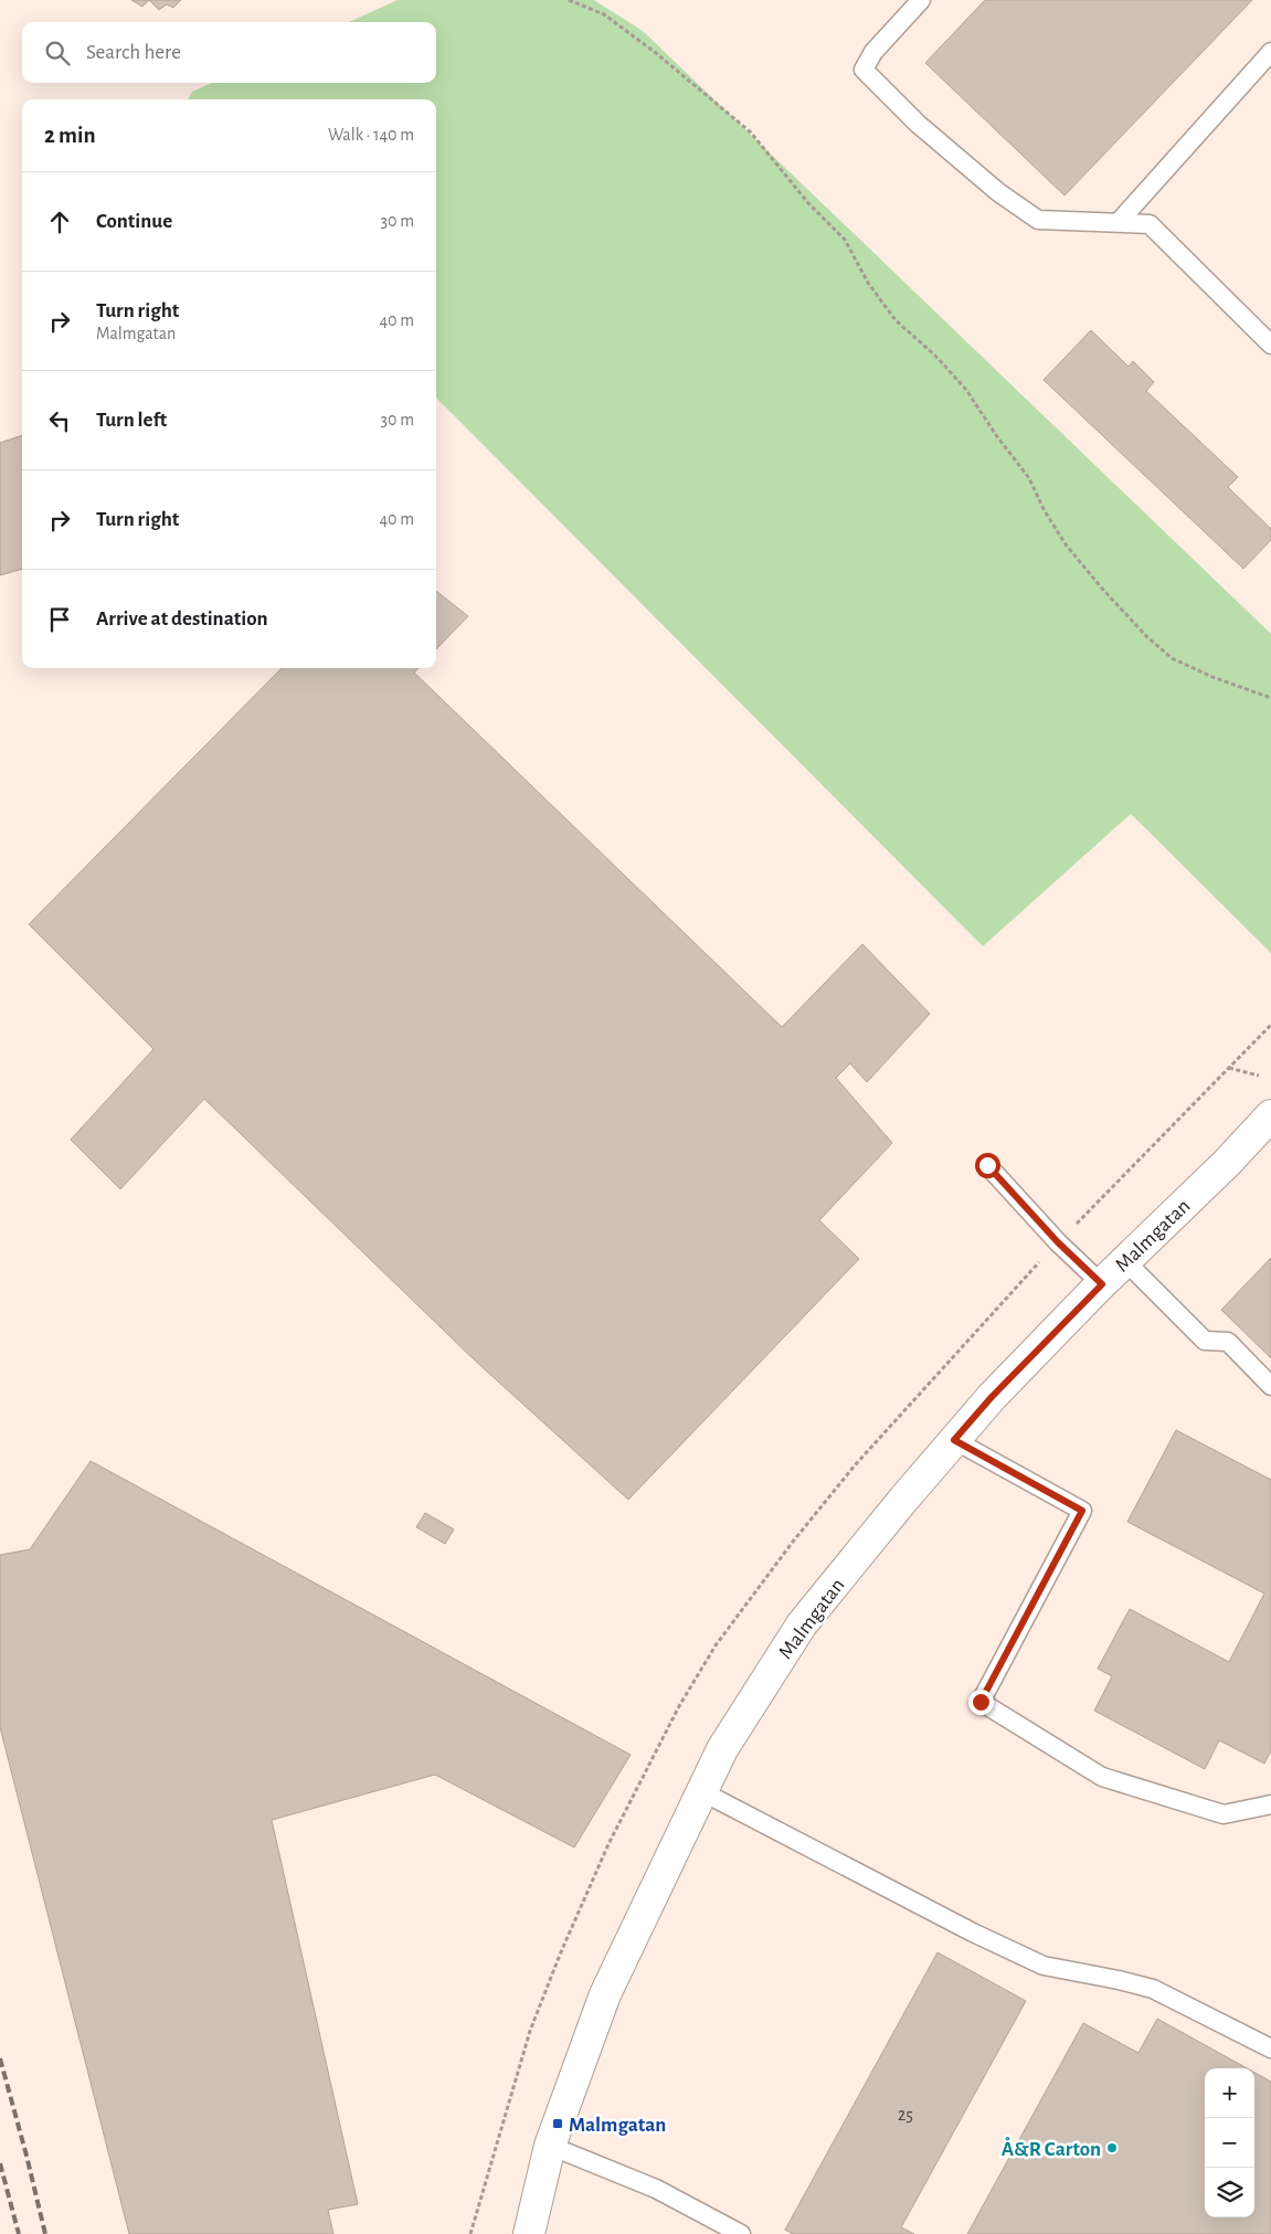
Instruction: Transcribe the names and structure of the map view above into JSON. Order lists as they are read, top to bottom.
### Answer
{
  "streets": {
    "street": ["Malmgatan"]
  },
  "places": {
    "transit": ["Malmgatan"],
    "other": ["Å&R Carton"]
  },
  "house_numbers": ["25"],
  "page": {
    "search": "Search here",
    "heading": ["2 min", "Walk · 140 m"],
    "list": [
      ["Continue", "30 m"],
      ["Turn right", "Malmgatan", "40 m"],
      ["Turn left", "30 m"],
      ["Turn right", "40 m"],
      "Arrive at destination"
    ],
    "map_buttons": ["+", "−"]
  }
}
